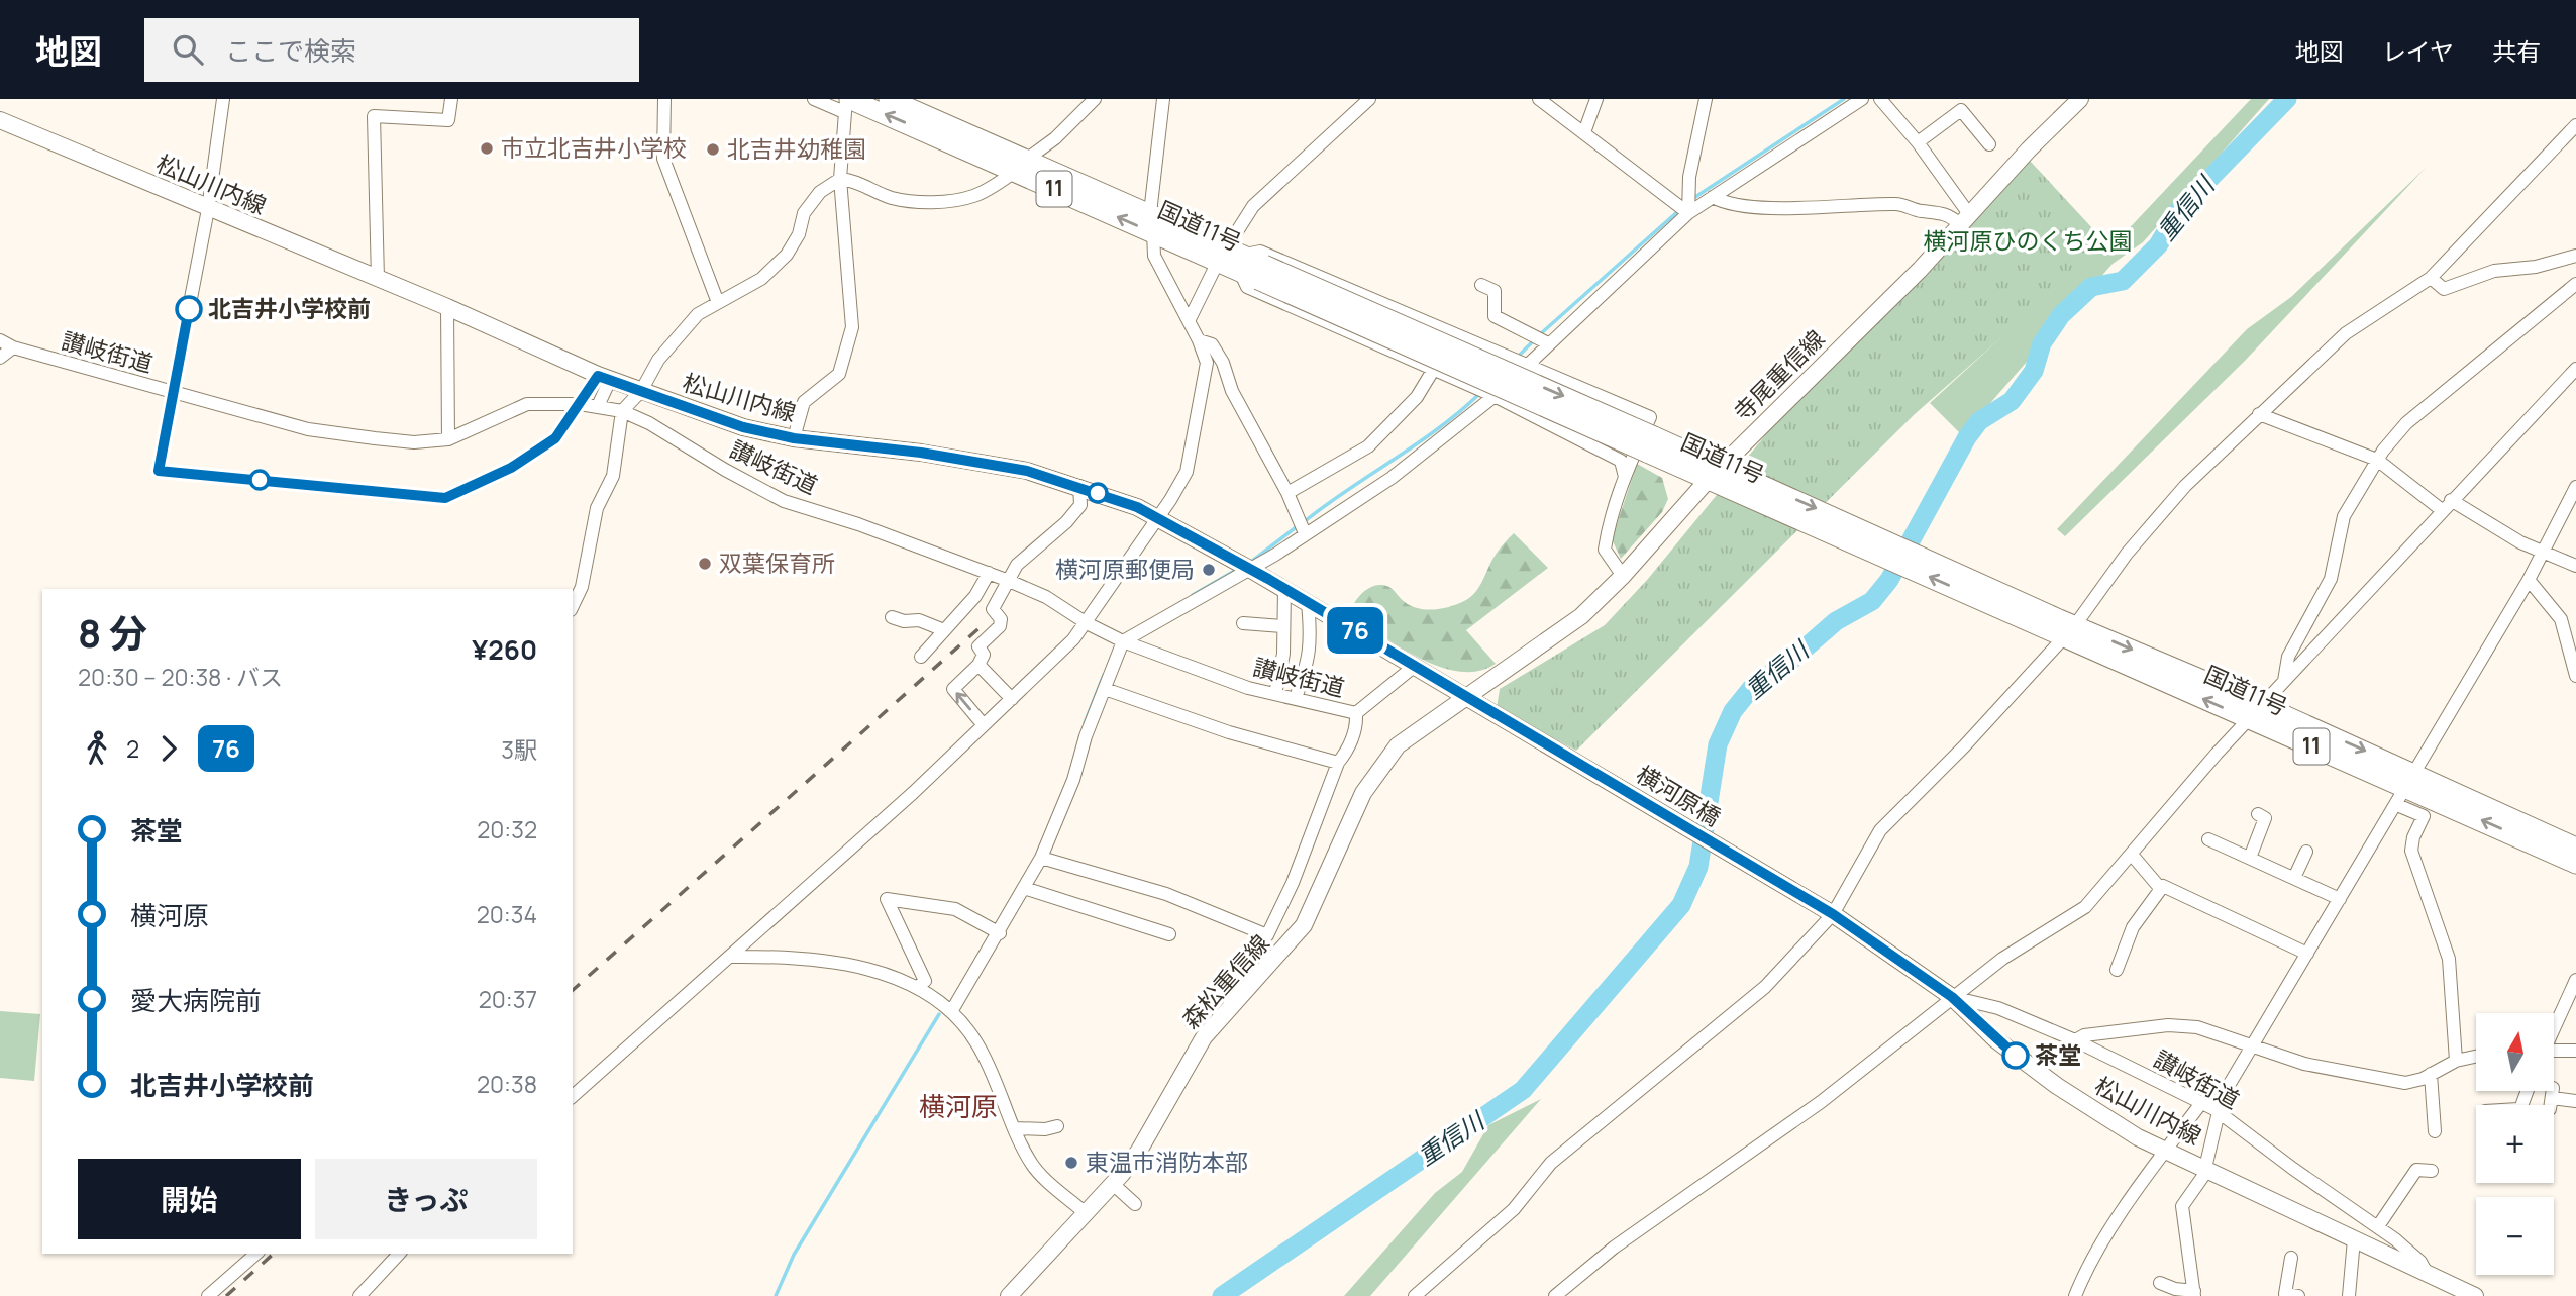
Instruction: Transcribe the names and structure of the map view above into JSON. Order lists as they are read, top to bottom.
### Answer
{
  "streets": {
    "highway": ["11", "国道11号"],
    "main road": [
      "松山川内線",
      "寺尾重信線",
      "横河原橋",
      "森松重信線"
    ],
    "street": ["讃岐街道"]
  },
  "crossings": [
    ["松山川内線", "讃岐街道"],
    ["松山川内線", "寺尾重信線"],
    ["松山川内線", "横河原橋"],
    ["松山川内線", "森松重信線"],
    ["国道11号", "寺尾重信線"],
    ["寺尾重信線", "森松重信線"]
  ],
  "districts": ["横河原"],
  "water": ["重信川"],
  "parks": ["横河原ひのくち公園"],
  "places": [
    "市立北吉井小学校",
    "北吉井幼稚園",
    "北吉井小学校前",
    "双葉保育所",
    "横河原郵便局",
    "茶堂",
    "東温市消防本部"
  ],
  "lines": ["bus line 76"],
  "north": "top",
  "page": {
    "header": "地図",
    "search": "ここで検索",
    "nav": ["地図", "レイヤ", "共有"],
    "on_map": "76",
    "heading": ["8 分", "20:30 – 20:38 · バス", "¥260"],
    "legs": ["2", "76", "3駅"],
    "list": [
      {
        "name": "茶堂",
        "value": "20:32"
      },
      {
        "name": "横河原",
        "value": "20:34"
      },
      {
        "name": "愛大病院前",
        "value": "20:37"
      },
      {
        "name": "北吉井小学校前",
        "value": "20:38"
      }
    ],
    "map_buttons": ["+", "−"],
    "buttons": ["開始", "きっぷ"]
  }
}
